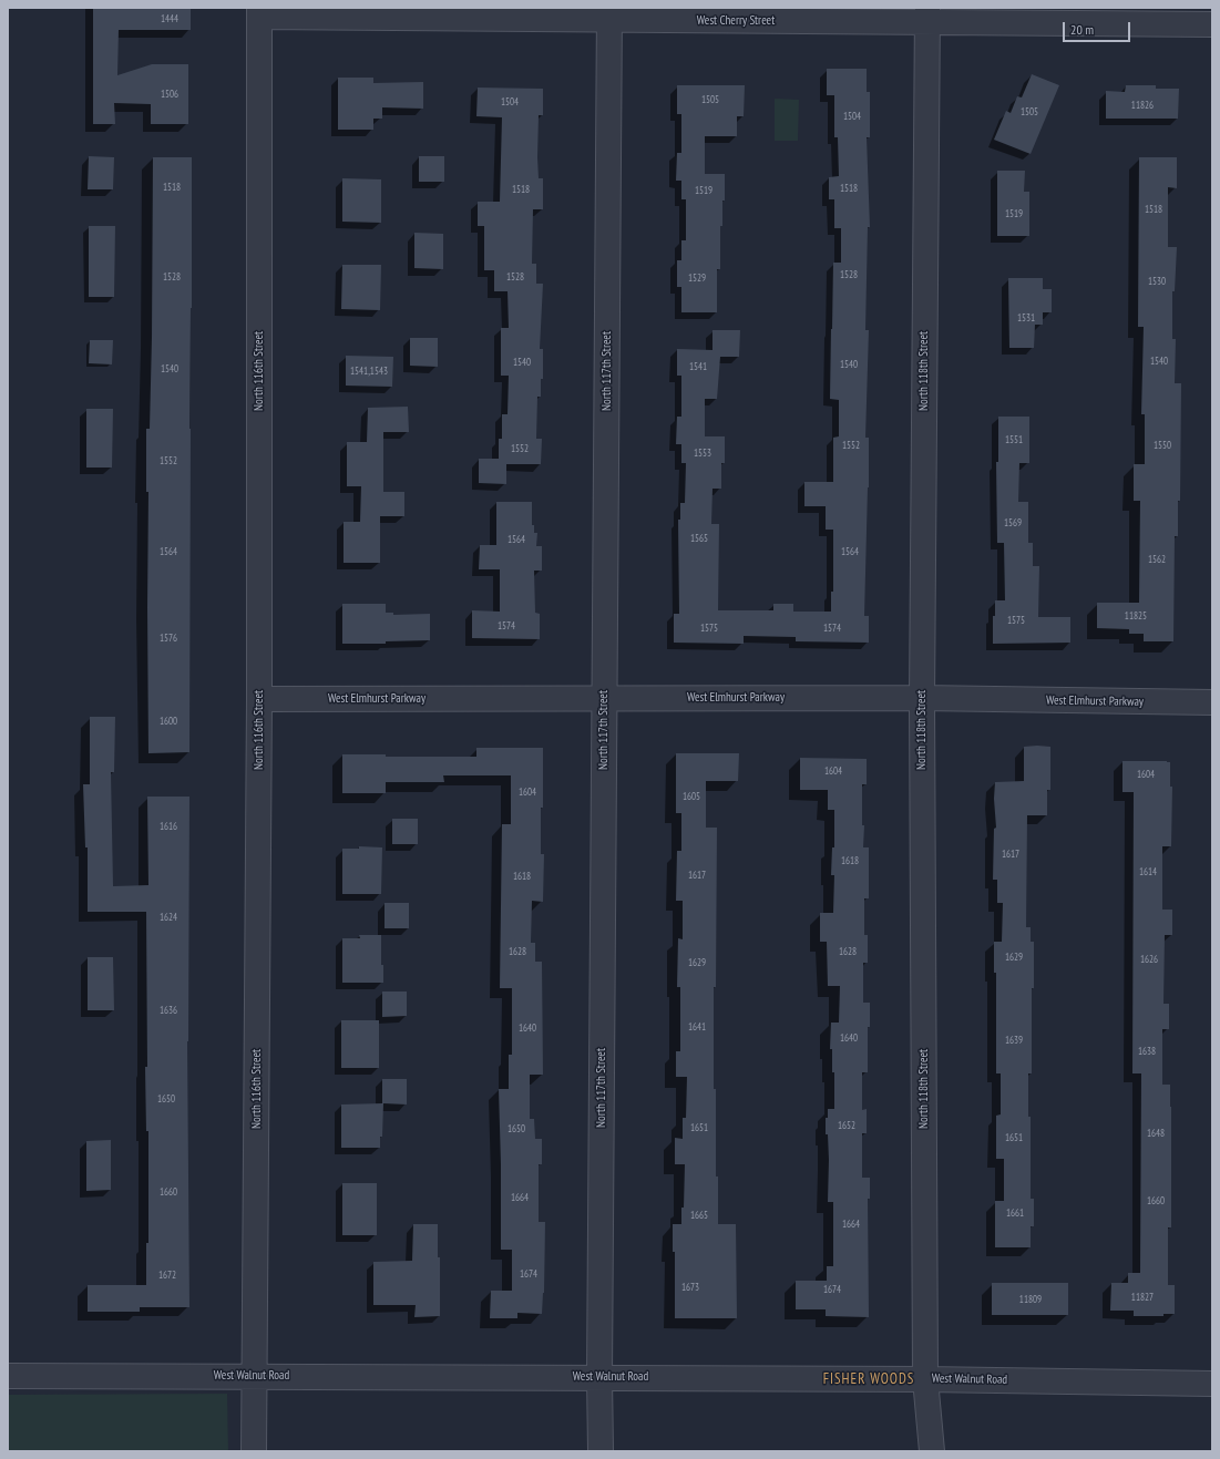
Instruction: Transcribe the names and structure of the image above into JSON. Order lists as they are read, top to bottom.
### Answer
{
  "streets": {
    "street": [
      "West Cherry Street",
      "North 116th Street",
      "North 117th Street",
      "North 118th Street",
      "West Elmhurst Parkway",
      "West Walnut Road"
    ]
  },
  "crossings": [
    ["West Cherry Street", "North 116th Street"],
    ["West Cherry Street", "North 117th Street"],
    ["West Cherry Street", "North 118th Street"],
    ["North 116th Street", "West Elmhurst Parkway"],
    ["North 116th Street", "West Walnut Road"],
    ["North 117th Street", "West Elmhurst Parkway"],
    ["North 117th Street", "West Walnut Road"],
    ["North 118th Street", "West Elmhurst Parkway"],
    ["North 118th Street", "West Walnut Road"]
  ],
  "districts": ["FISHER WOODS"],
  "house_numbers": [
    "1444",
    "1506",
    "1505",
    "1504",
    "11826",
    "1505",
    "1504",
    "1518",
    "1518",
    "1518",
    "1519",
    "1518",
    "1519",
    "1528",
    "1528",
    "1528",
    "1529",
    "1530",
    "1531",
    "1540",
    "1540",
    "1540",
    "1541",
    "1540",
    "1541,1543",
    "1551",
    "1552",
    "1550",
    "1552",
    "1553",
    "1552",
    "1569",
    "1565",
    "1564",
    "1564",
    "1564",
    "1562",
    "11825",
    "1575",
    "1574",
    "1575",
    "1574",
    "1576",
    "1600",
    "1604",
    "1604",
    "1604",
    "1605",
    "1616",
    "1617",
    "1618",
    "1614",
    "1617",
    "1618",
    "1624",
    "1628",
    "1628",
    "1629",
    "1626",
    "1629",
    "1636",
    "1641",
    "1640",
    "1640",
    "1639",
    "1638",
    "1650",
    "1652",
    "1651",
    "1650",
    "1648",
    "1651",
    "1660",
    "1664",
    "1660",
    "1661",
    "1665",
    "1664",
    "1674",
    "1672",
    "1673",
    "1674",
    "11827",
    "11809"
  ],
  "scale_bar": "20 m"
}
